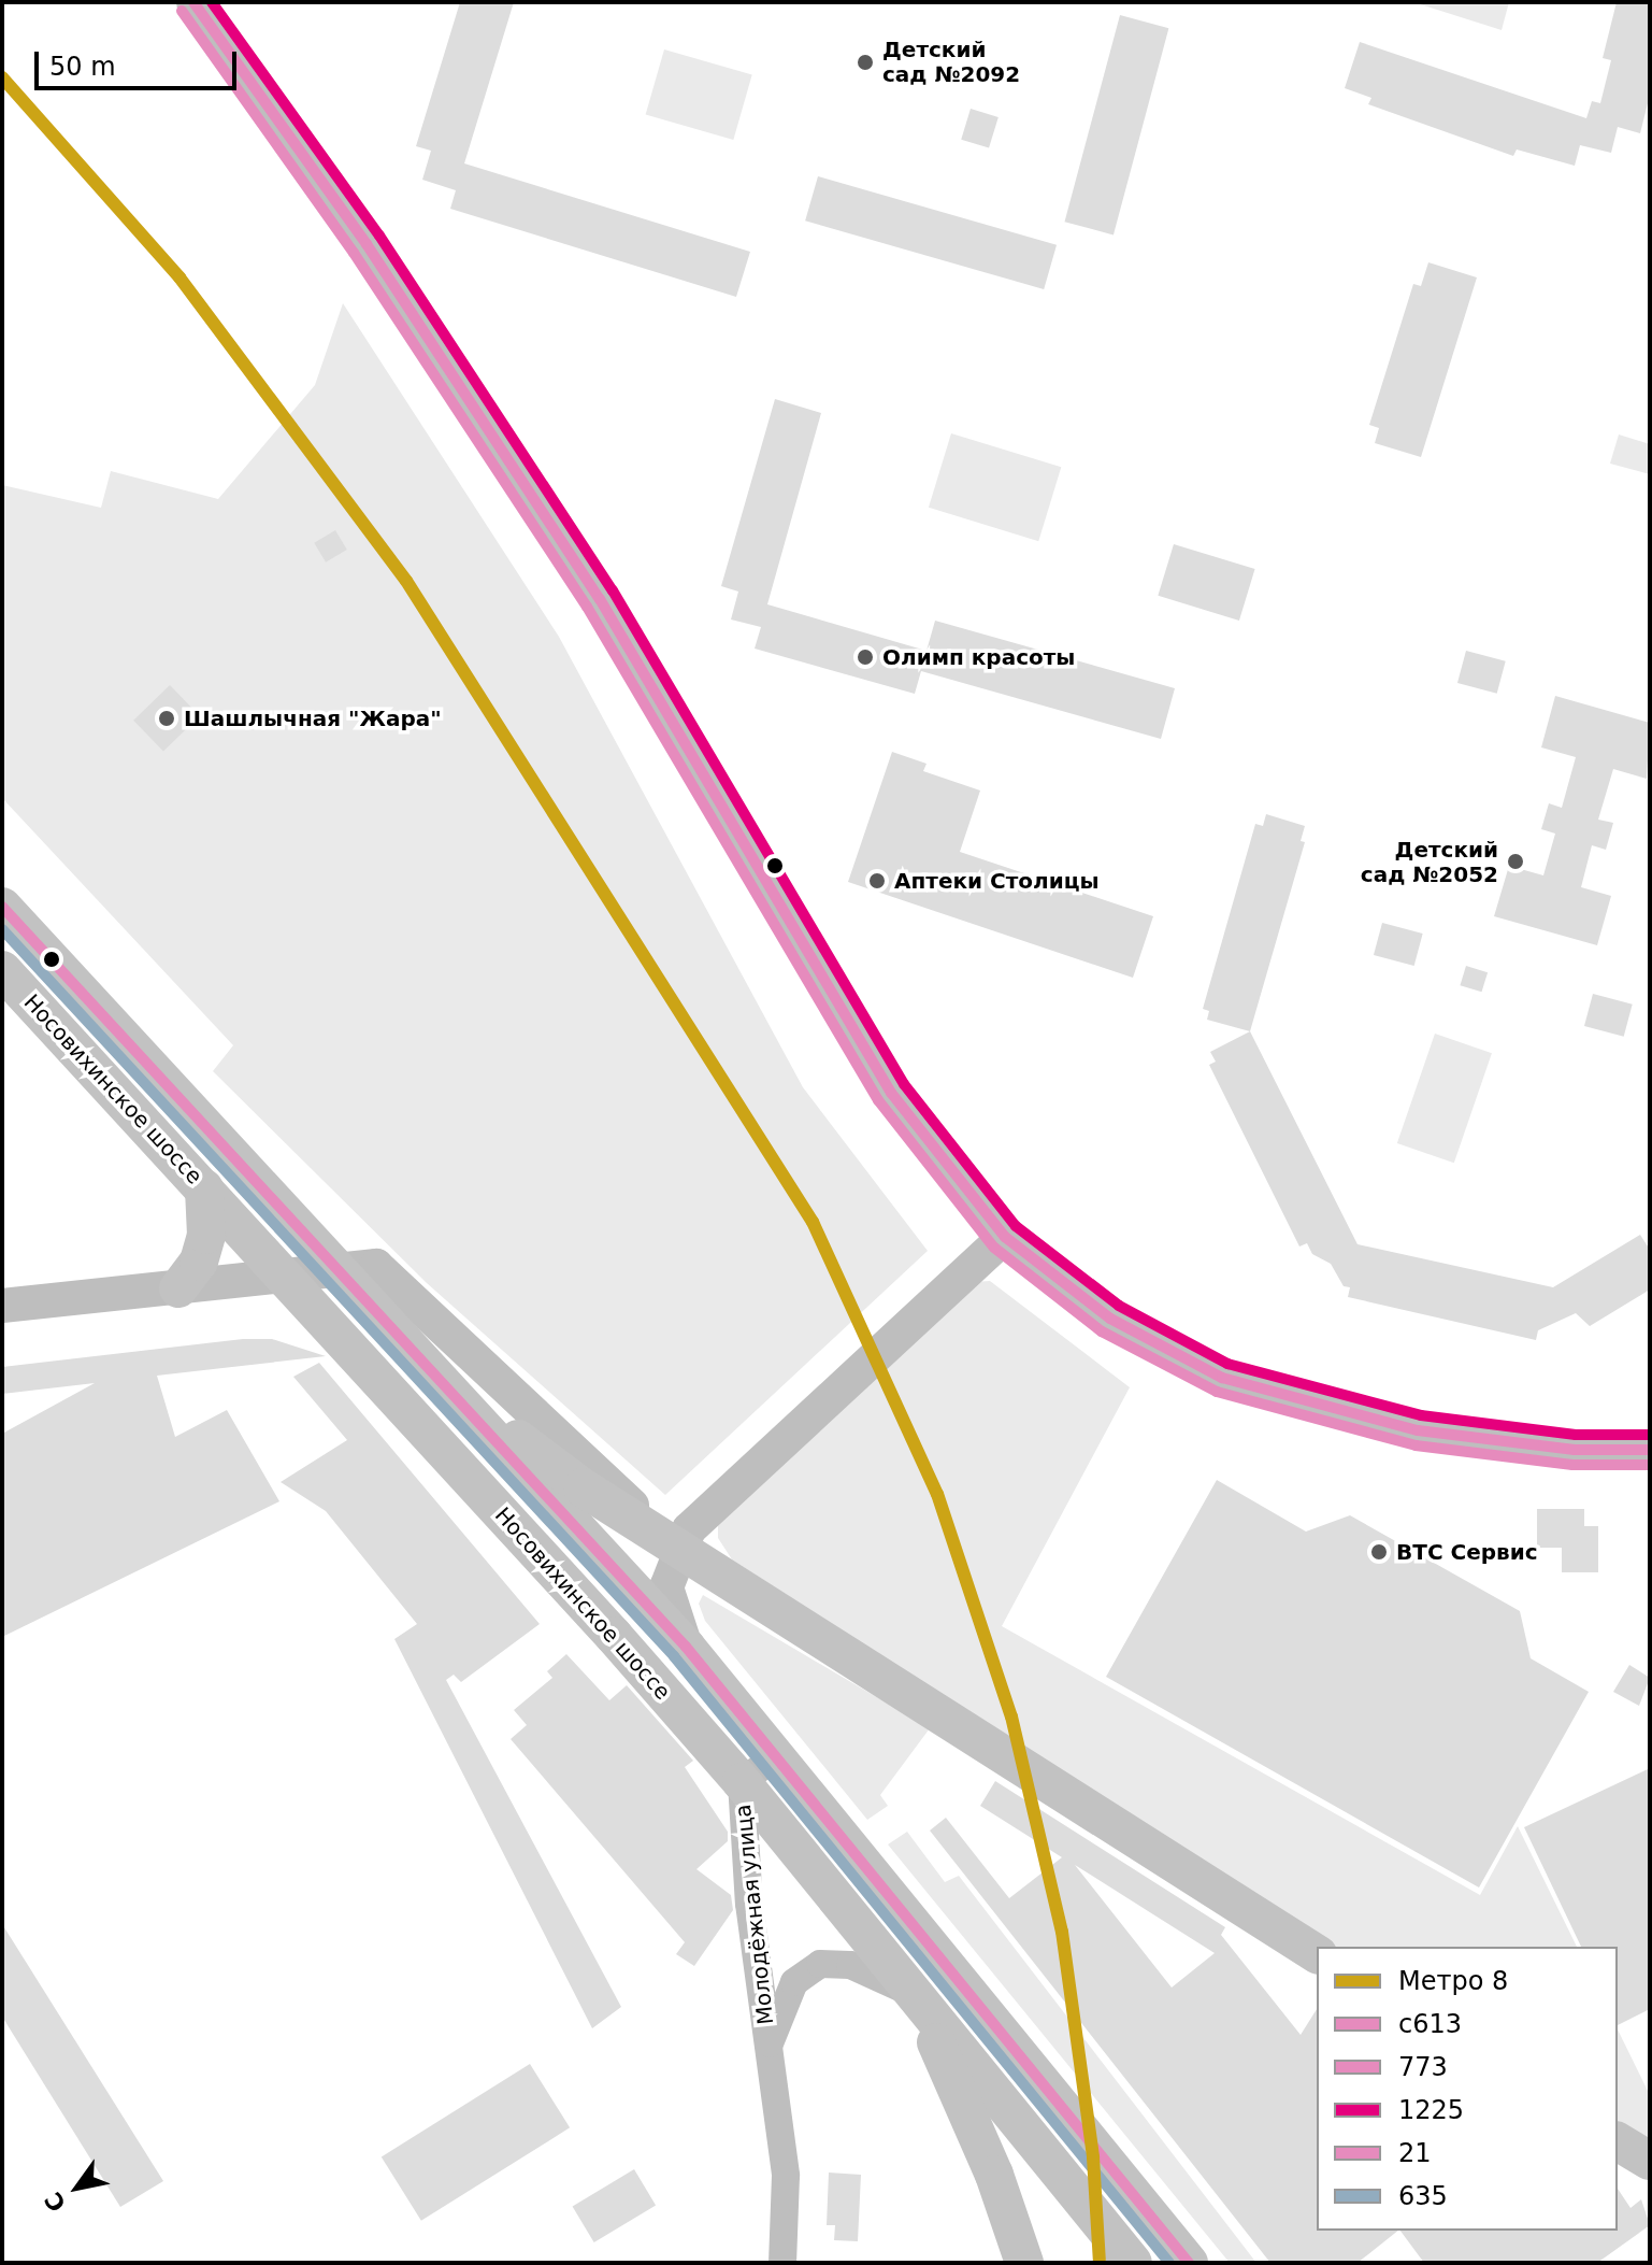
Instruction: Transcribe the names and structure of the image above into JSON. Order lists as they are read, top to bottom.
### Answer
{
  "streets": {
    "main road": ["Носовихинское шоссе"],
    "street": ["Молодёжная улица"]
  },
  "crossings": [
    ["Носовихинское шоссе", "Молодёжная улица"]
  ],
  "places": [
    "Детский сад №2092",
    "Олимп красоты",
    "Шашлычная \"Жара\"",
    "Детский сад №2052",
    "Аптеки Столицы",
    "ВТС Сервис"
  ],
  "lines": [
    "transit line с613",
    "transit line 1225",
    "transit line 773",
    "metro line 8",
    "transit line 21",
    "transit line 635"
  ],
  "legend": [
    "Метро 8",
    "с613",
    "773",
    "1225",
    "21",
    "635"
  ],
  "scale_bar": "50 m",
  "north": "bottom left"
}
